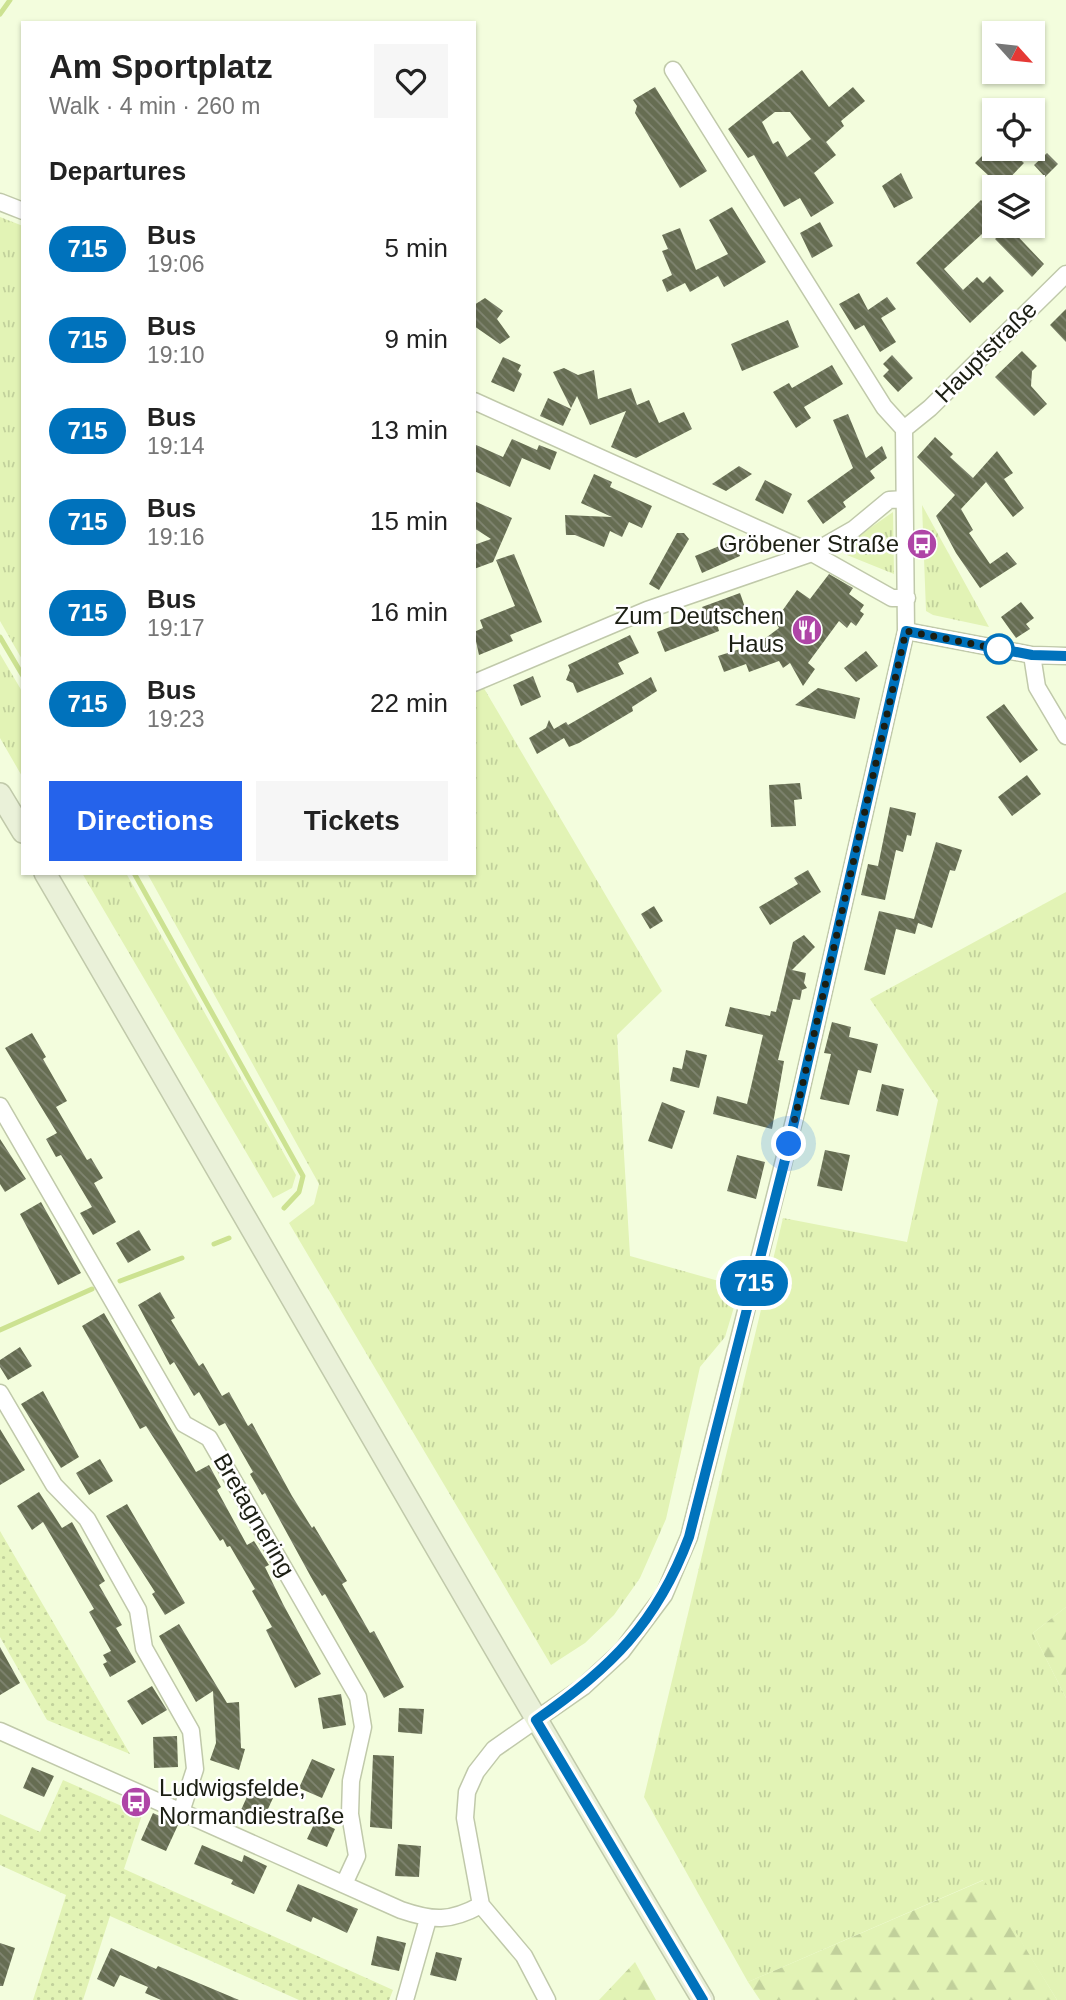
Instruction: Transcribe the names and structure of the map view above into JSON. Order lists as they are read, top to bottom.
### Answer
{
  "streets": {
    "street": ["Hauptstraße", "Bretagnering"]
  },
  "places": {
    "bus stop": ["Gröbener Straße", "Ludwigsfelde, Normandiestraße"],
    "restaurant": ["Zum Deutschen Haus"]
  },
  "lines": ["bus line 715"],
  "north": "bottom right",
  "page": {
    "on_map": "715",
    "heading": [
      ["Am Sportplatz", "Walk · 4 min · 260 m"],
      "Departures"
    ],
    "list": [
      {
        "mark": "715",
        "name": "Bus",
        "note": "19:06",
        "value": "5 min"
      },
      {
        "mark": "715",
        "name": "Bus",
        "note": "19:10",
        "value": "9 min"
      },
      {
        "mark": "715",
        "name": "Bus",
        "note": "19:14",
        "value": "13 min"
      },
      {
        "mark": "715",
        "name": "Bus",
        "note": "19:16",
        "value": "15 min"
      },
      {
        "mark": "715",
        "name": "Bus",
        "note": "19:17",
        "value": "16 min"
      },
      {
        "mark": "715",
        "name": "Bus",
        "note": "19:23",
        "value": "22 min"
      }
    ],
    "buttons": ["Directions", "Tickets"]
  }
}
